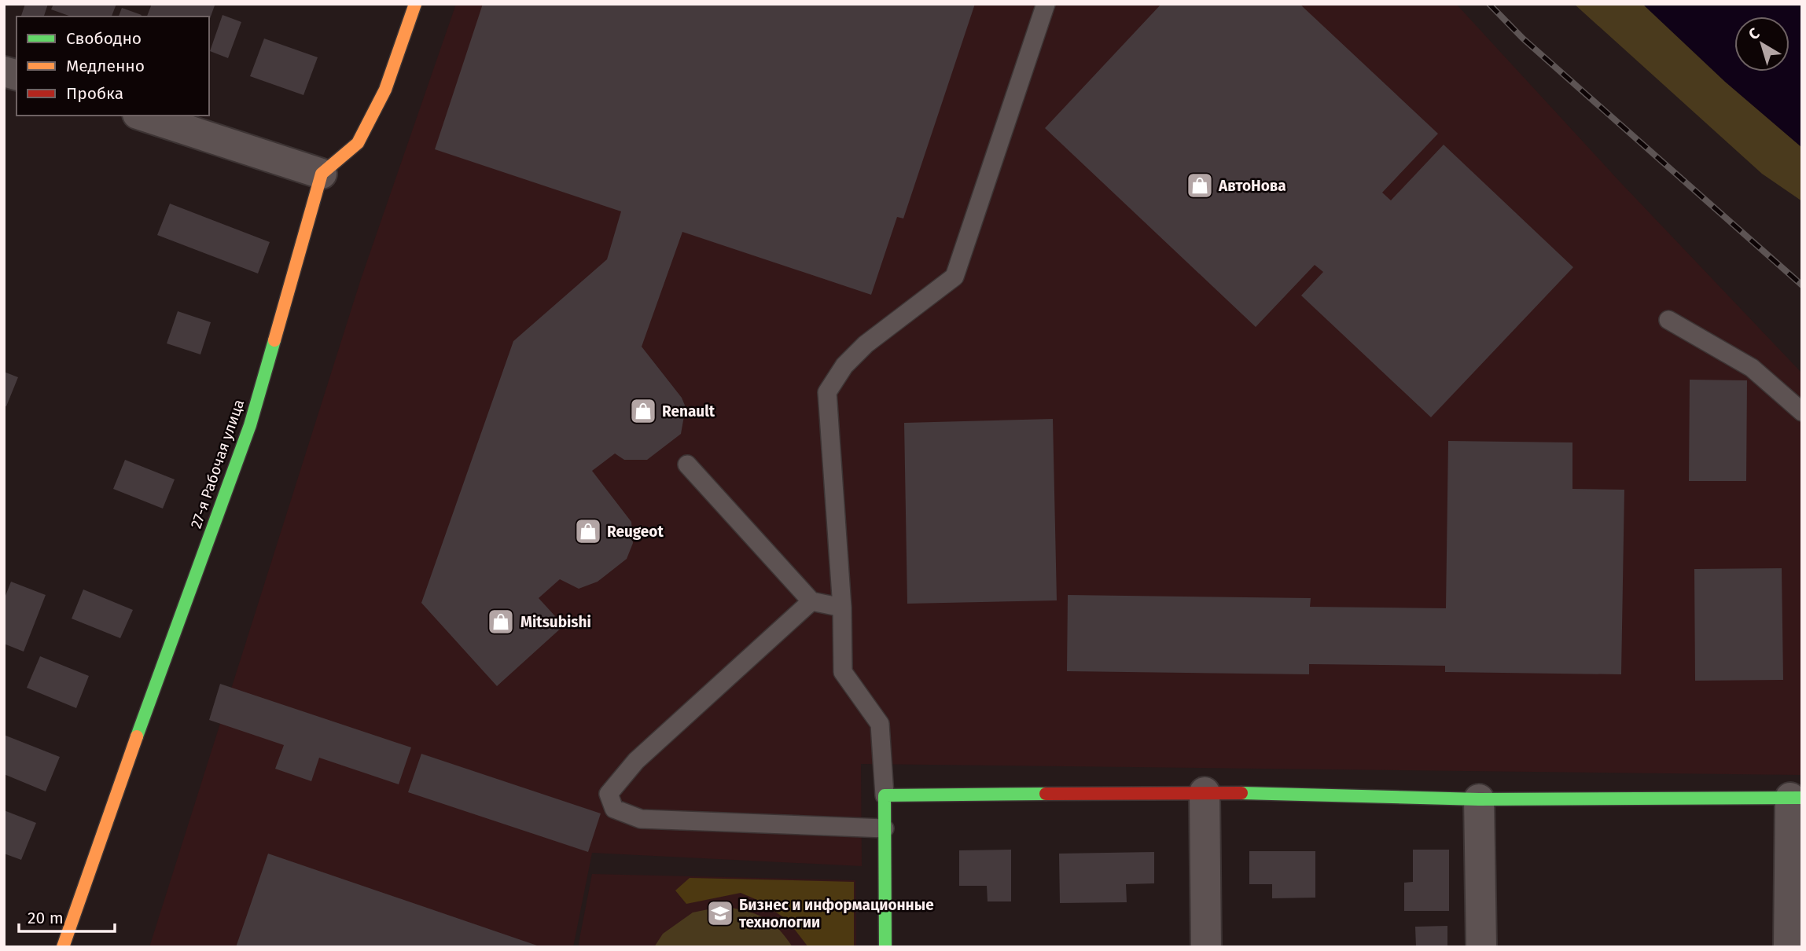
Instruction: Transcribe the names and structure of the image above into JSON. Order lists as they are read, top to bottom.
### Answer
{
  "streets": {
    "street": ["27-я Рабочая улица"]
  },
  "places": {
    "shop": [
      "АвтоНова",
      "Renault",
      "Reugeot",
      "Mitsubishi"
    ],
    "school or university": ["Бизнес и информационные технологии"]
  },
  "legend": ["Свободно", "Медленно", "Пробка"],
  "scale_bar": "20 m",
  "north": "top left"
}
